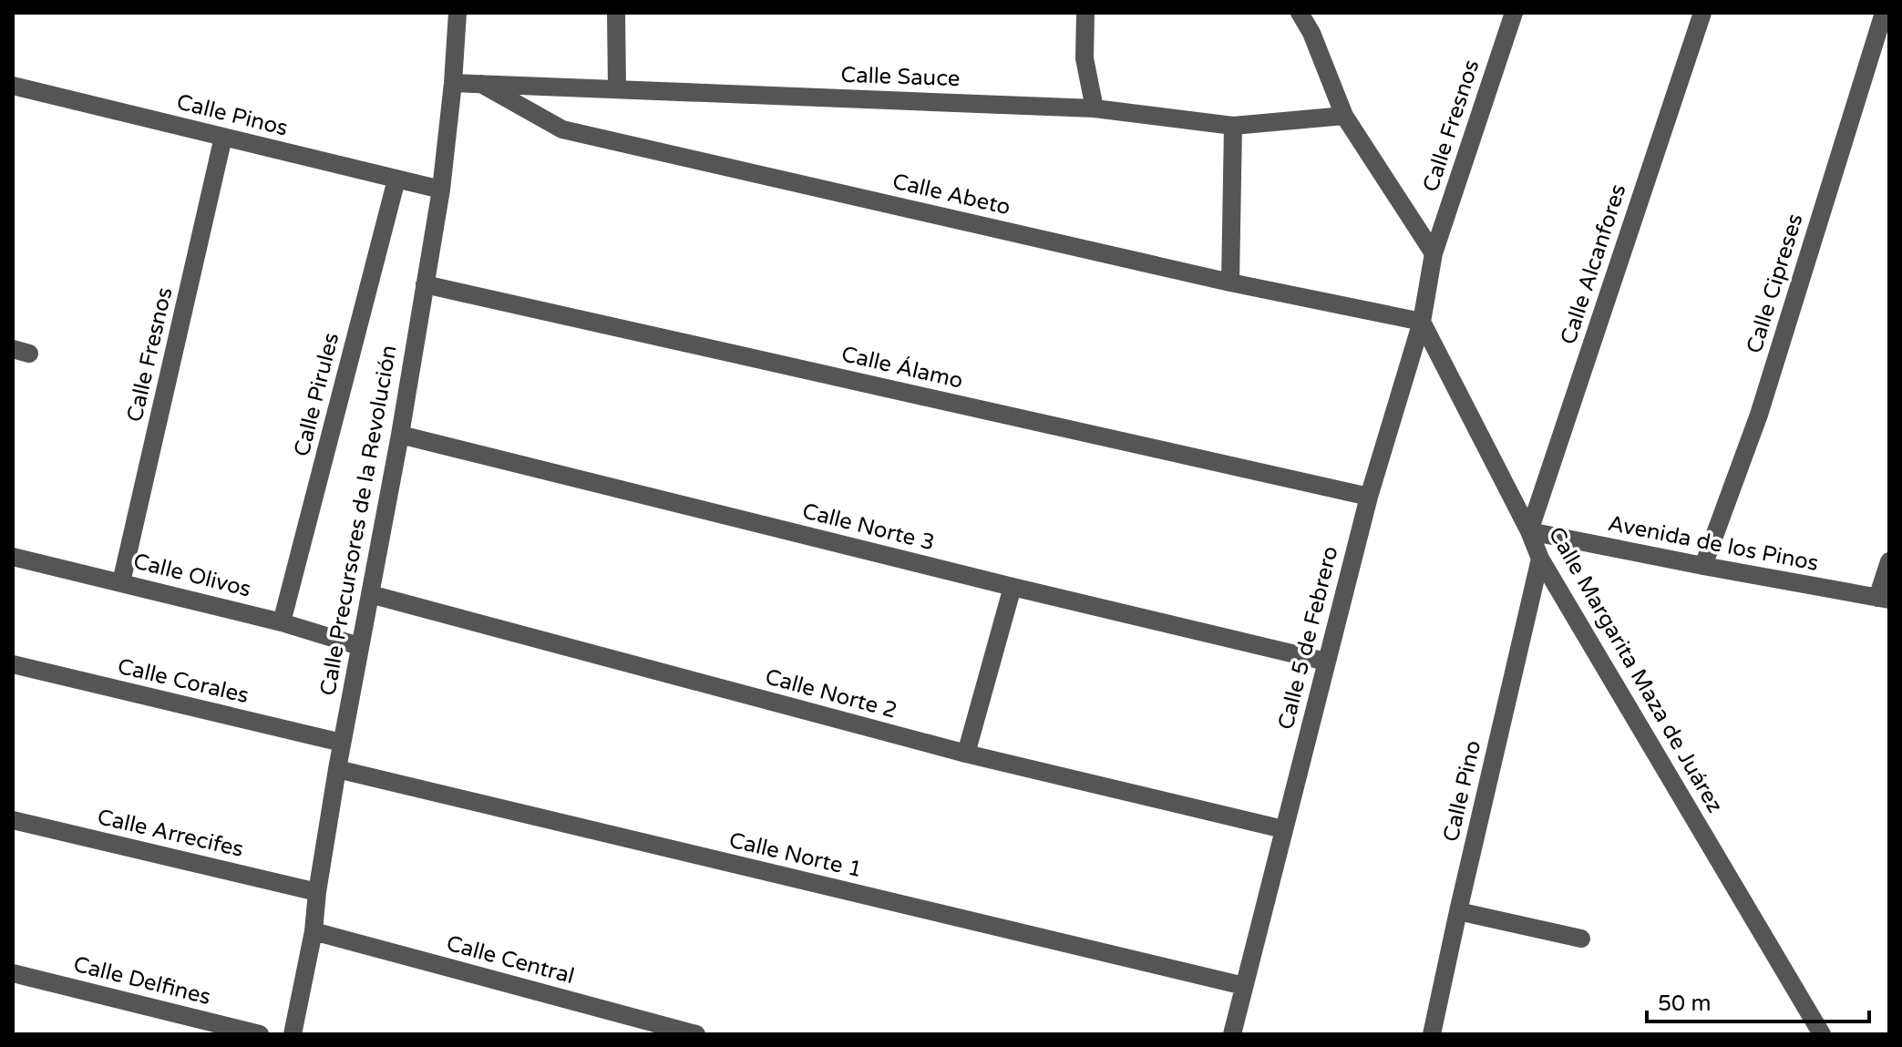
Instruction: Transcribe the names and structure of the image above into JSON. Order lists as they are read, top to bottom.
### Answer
{
  "streets": {
    "street": [
      "Calle Sauce",
      "Calle Pinos",
      "Calle Fresnos",
      "Calle Abeto",
      "Calle Alcanfores",
      "Calle Cipreses",
      "Calle Álamo",
      "Calle Pirules",
      "Calle Precursores de la Revolución",
      "Calle Norte 3",
      "Avenida de los Pinos",
      "Calle Olivos",
      "Calle 5 de Febrero",
      "Calle Margarita Maza de Juárez",
      "Calle Corales",
      "Calle Norte 2",
      "Calle Pino",
      "Calle Arrecifes",
      "Calle Norte 1",
      "Calle Central",
      "Calle Delfines"
    ]
  },
  "crossings": [
    ["Calle Sauce", "Calle Abeto"],
    ["Calle Sauce", "Calle Precursores de la Revolución"],
    ["Calle Pinos", "Calle Fresnos"],
    ["Calle Pinos", "Calle Pirules"],
    ["Calle Pinos", "Calle Precursores de la Revolución"],
    ["Calle Fresnos", "Calle Olivos"],
    ["Calle Fresnos", "Calle 5 de Febrero"],
    ["Calle Abeto", "Calle 5 de Febrero"],
    ["Calle Abeto", "Calle Margarita Maza de Juárez"],
    ["Calle Alcanfores", "Avenida de los Pinos"],
    ["Calle Alcanfores", "Calle Margarita Maza de Juárez"],
    ["Calle Cipreses", "Avenida de los Pinos"],
    ["Calle Álamo", "Calle Precursores de la Revolución"],
    ["Calle Álamo", "Calle 5 de Febrero"],
    ["Calle Pirules", "Calle Olivos"],
    ["Calle Precursores de la Revolución", "Calle Norte 3"],
    ["Calle Precursores de la Revolución", "Calle Olivos"],
    ["Calle Precursores de la Revolución", "Calle Corales"],
    ["Calle Precursores de la Revolución", "Calle Norte 2"],
    ["Calle Precursores de la Revolución", "Calle Arrecifes"],
    ["Calle Precursores de la Revolución", "Calle Norte 1"],
    ["Calle Precursores de la Revolución", "Calle Central"],
    ["Calle Norte 3", "Calle 5 de Febrero"],
    ["Avenida de los Pinos", "Calle Margarita Maza de Juárez"],
    ["Calle 5 de Febrero", "Calle Margarita Maza de Juárez"],
    ["Calle 5 de Febrero", "Calle Norte 2"],
    ["Calle 5 de Febrero", "Calle Norte 1"],
    ["Calle Margarita Maza de Juárez", "Calle Pino"]
  ],
  "scale_bar": "50 m"
}
